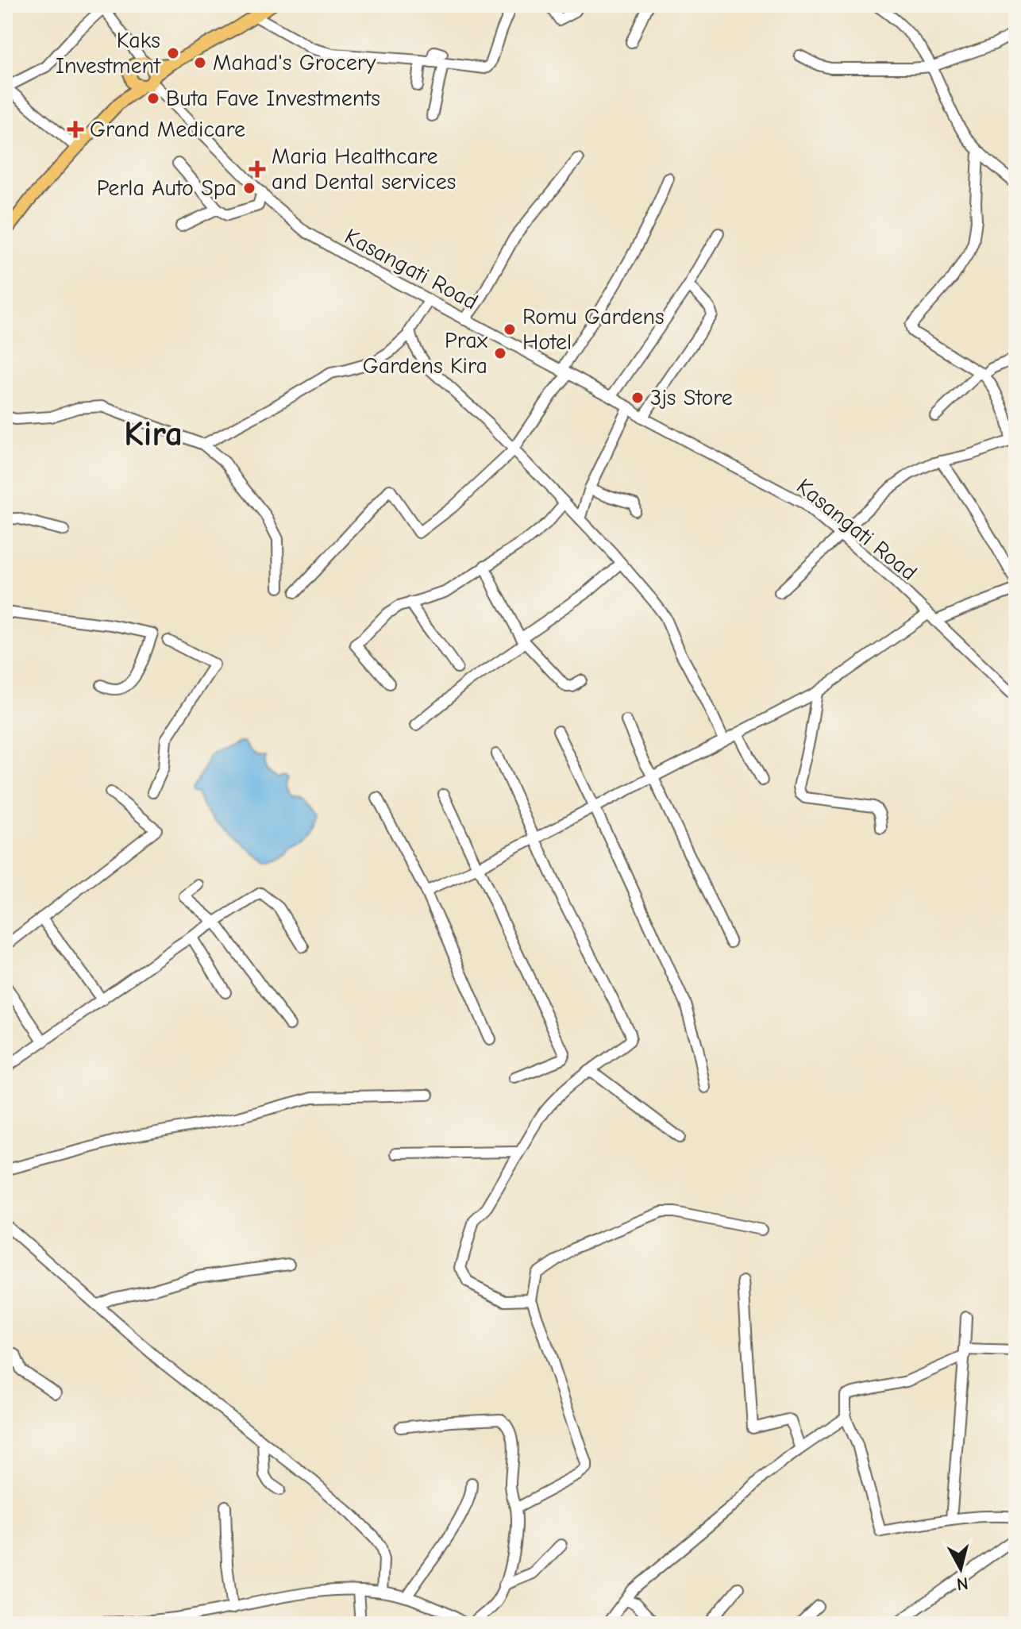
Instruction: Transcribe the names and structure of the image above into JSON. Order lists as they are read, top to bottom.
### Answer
{
  "streets": {
    "street": ["Kasangati Road"]
  },
  "districts": ["Kira"],
  "places": {
    "other": [
      "Kaks Investment",
      "Mahad's Grocery",
      "Buta Fave Investments",
      "Perla Auto Spa",
      "Romu Gardens Hotel",
      "Prax Gardens Kira",
      "3js Store"
    ],
    "health": ["Grand Medicare", "Maria Healthcare and Dental services"]
  },
  "north": "bottom"
}
